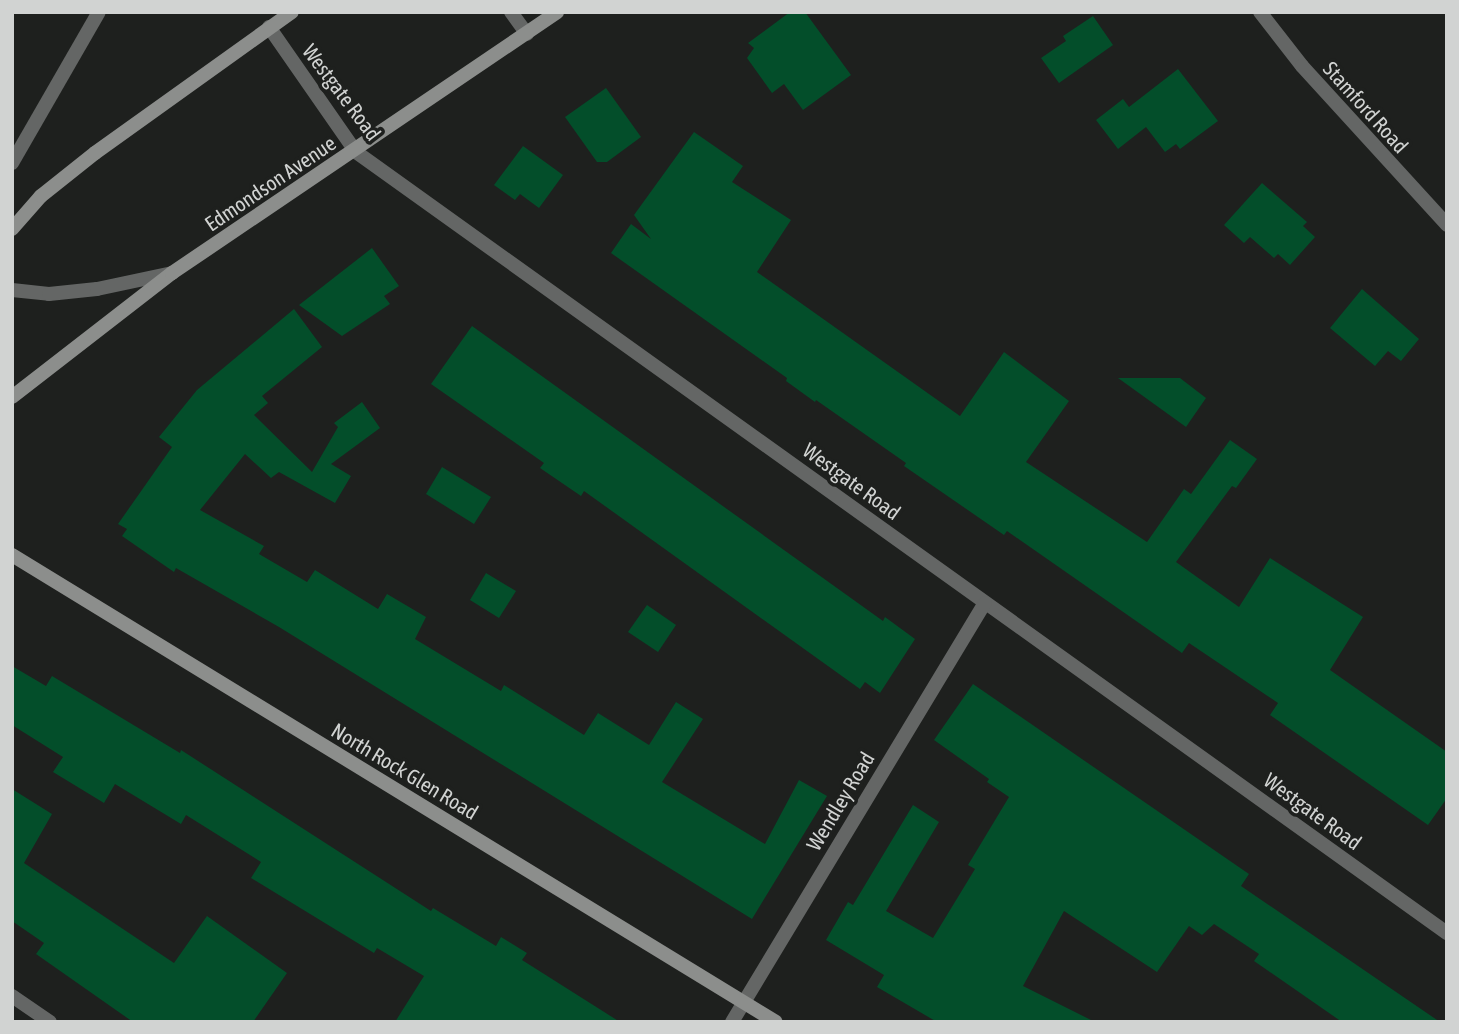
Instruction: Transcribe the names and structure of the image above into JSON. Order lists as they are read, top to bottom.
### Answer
{
  "streets": {
    "main road": ["Edmondson Avenue", "North Rock Glen Road"],
    "street": ["Westgate Road", "Stamford Road", "Wendley Road"]
  },
  "crossings": [
    ["Westgate Road", "Edmondson Avenue"],
    ["Westgate Road", "Wendley Road"],
    ["North Rock Glen Road", "Wendley Road"]
  ]
}
